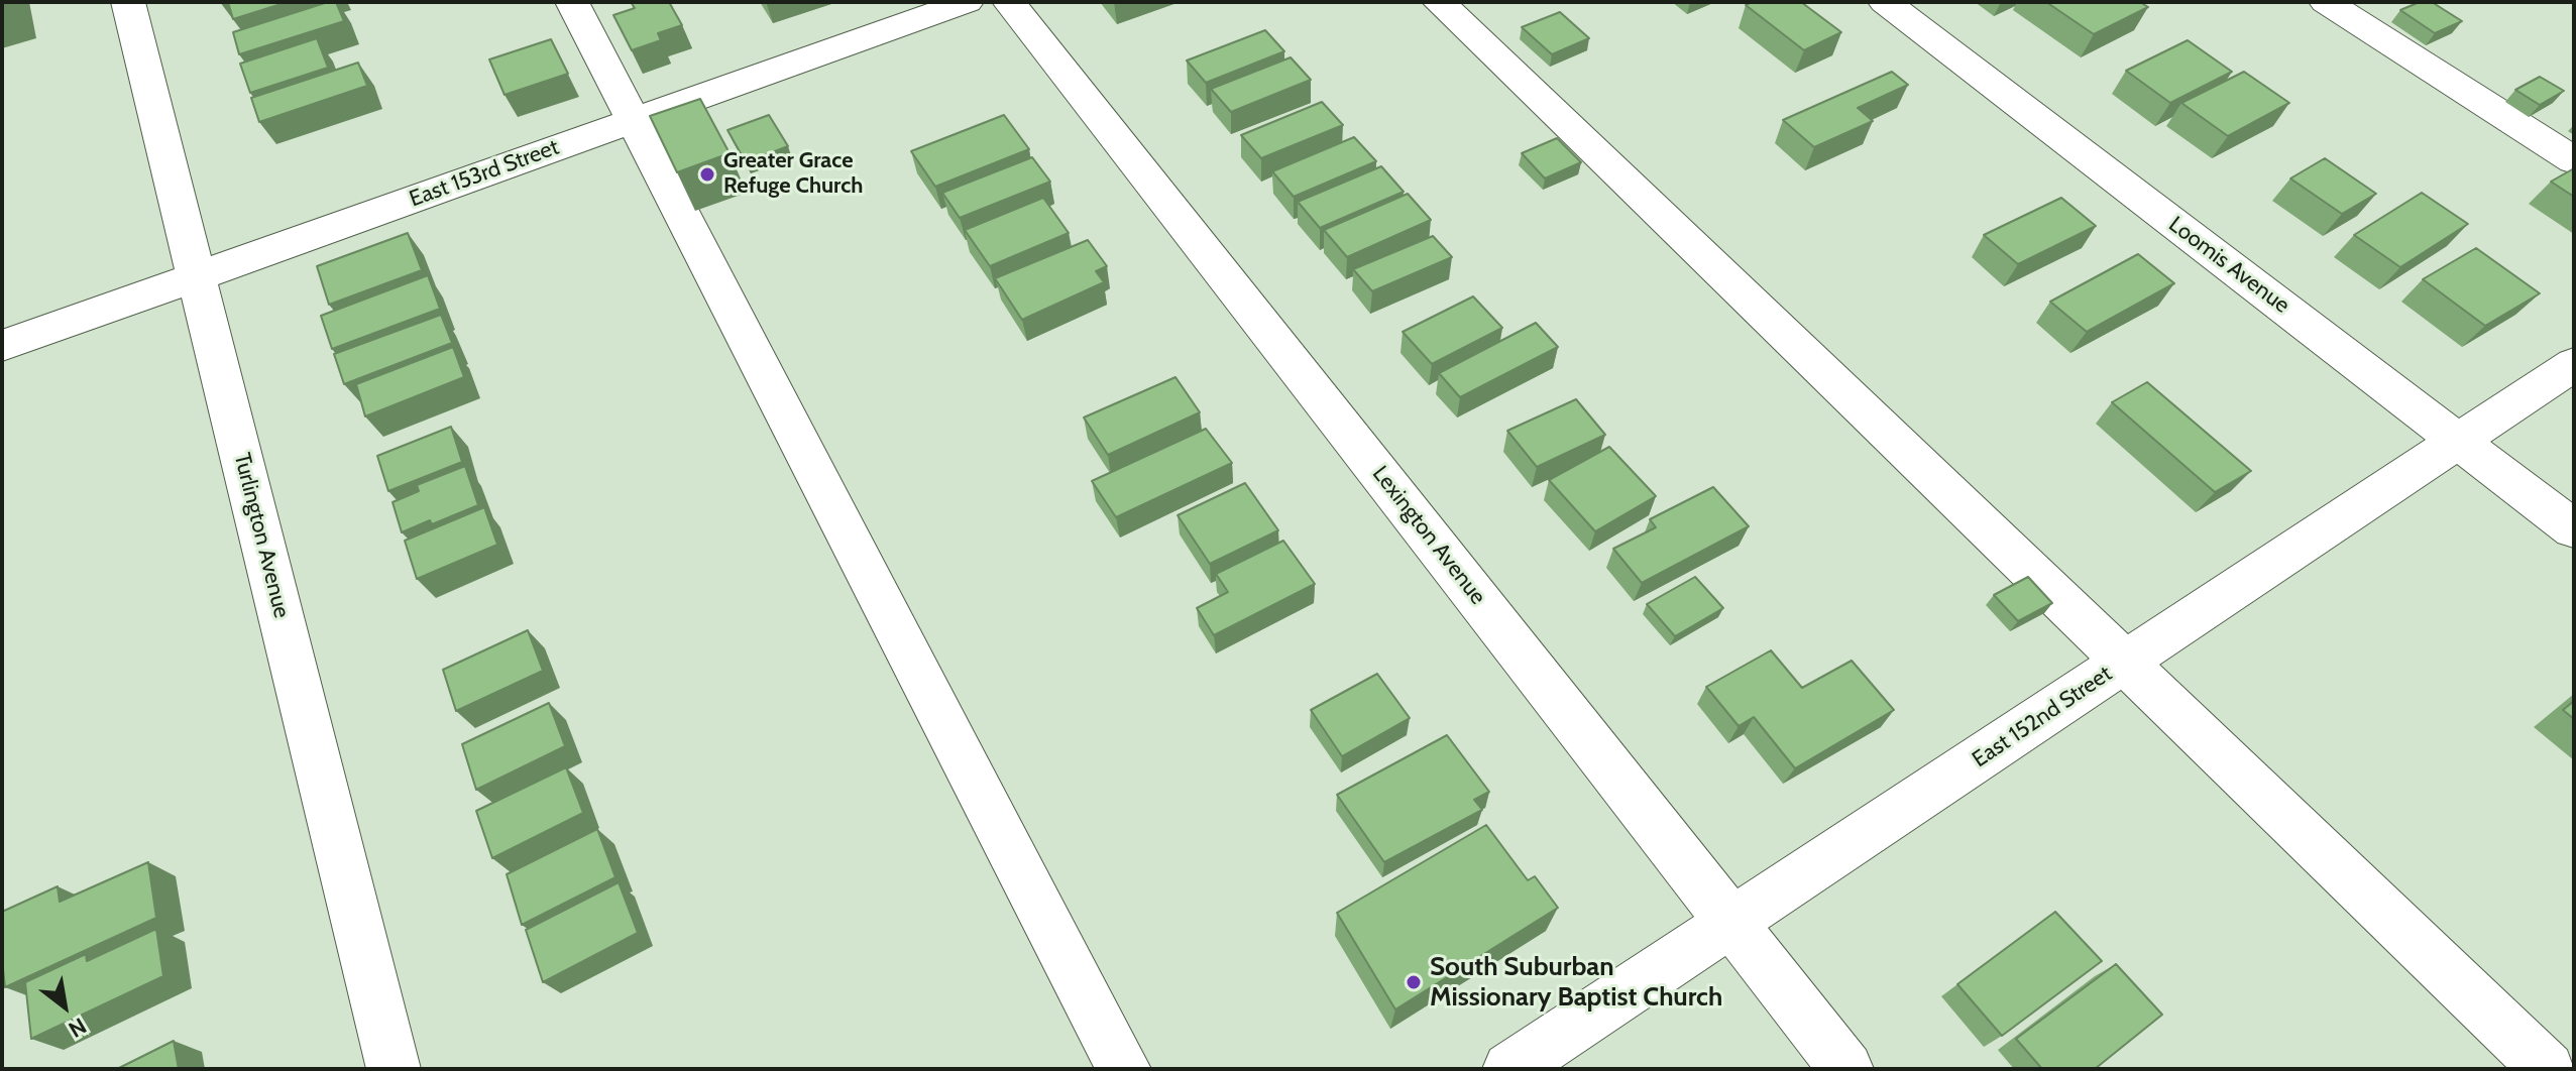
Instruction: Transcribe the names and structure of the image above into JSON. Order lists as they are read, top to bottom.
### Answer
{
  "streets": {
    "street": [
      "East 153rd Street",
      "Loomis Avenue",
      "Turlington Avenue",
      "Lexington Avenue",
      "East 152nd Street"
    ]
  },
  "crossings": [
    ["East 153rd Street", "Turlington Avenue"],
    ["Loomis Avenue", "East 152nd Street"],
    ["Lexington Avenue", "East 152nd Street"]
  ],
  "places": ["Greater Grace Refuge Church", "South Suburban Missionary Baptist Church"],
  "north": "bottom right"
}
